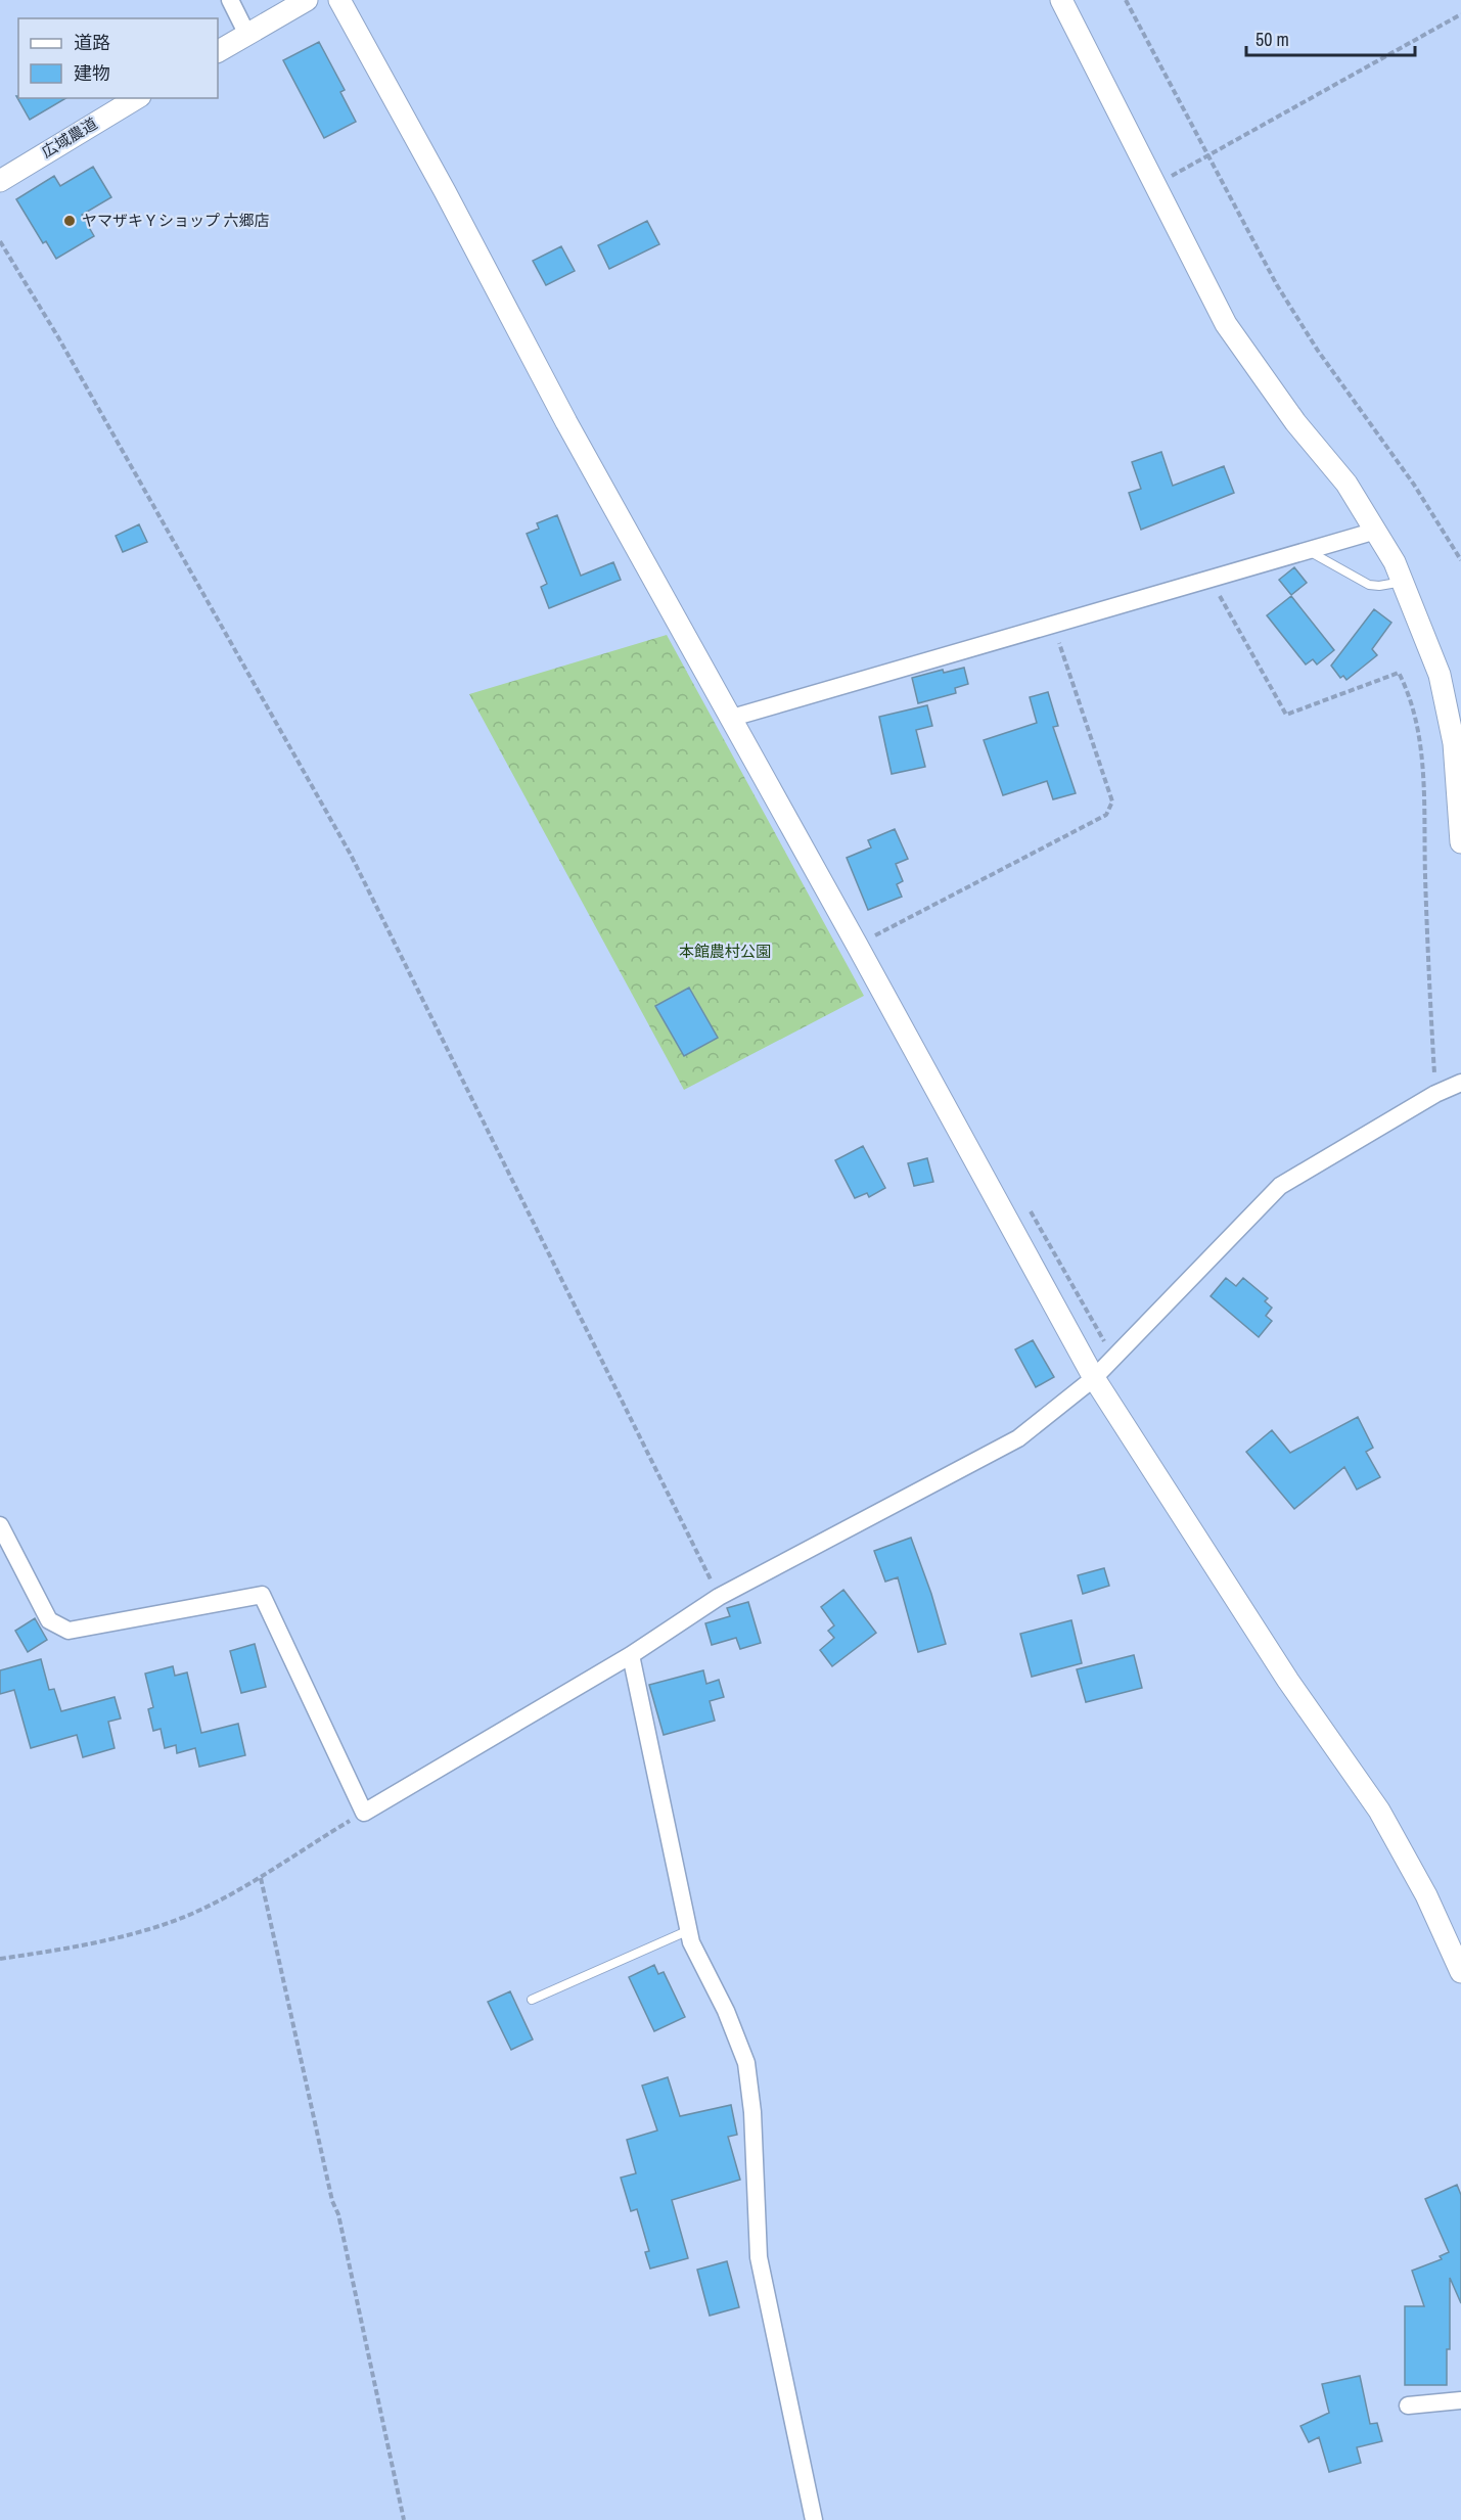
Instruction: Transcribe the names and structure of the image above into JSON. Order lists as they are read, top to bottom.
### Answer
{
  "streets": {
    "street": ["広域農道"]
  },
  "parks": ["本館農村公園"],
  "places": ["ヤマザキＹショップ 六郷店"],
  "legend": ["道路", "建物"],
  "scale_bar": "50 m"
}
